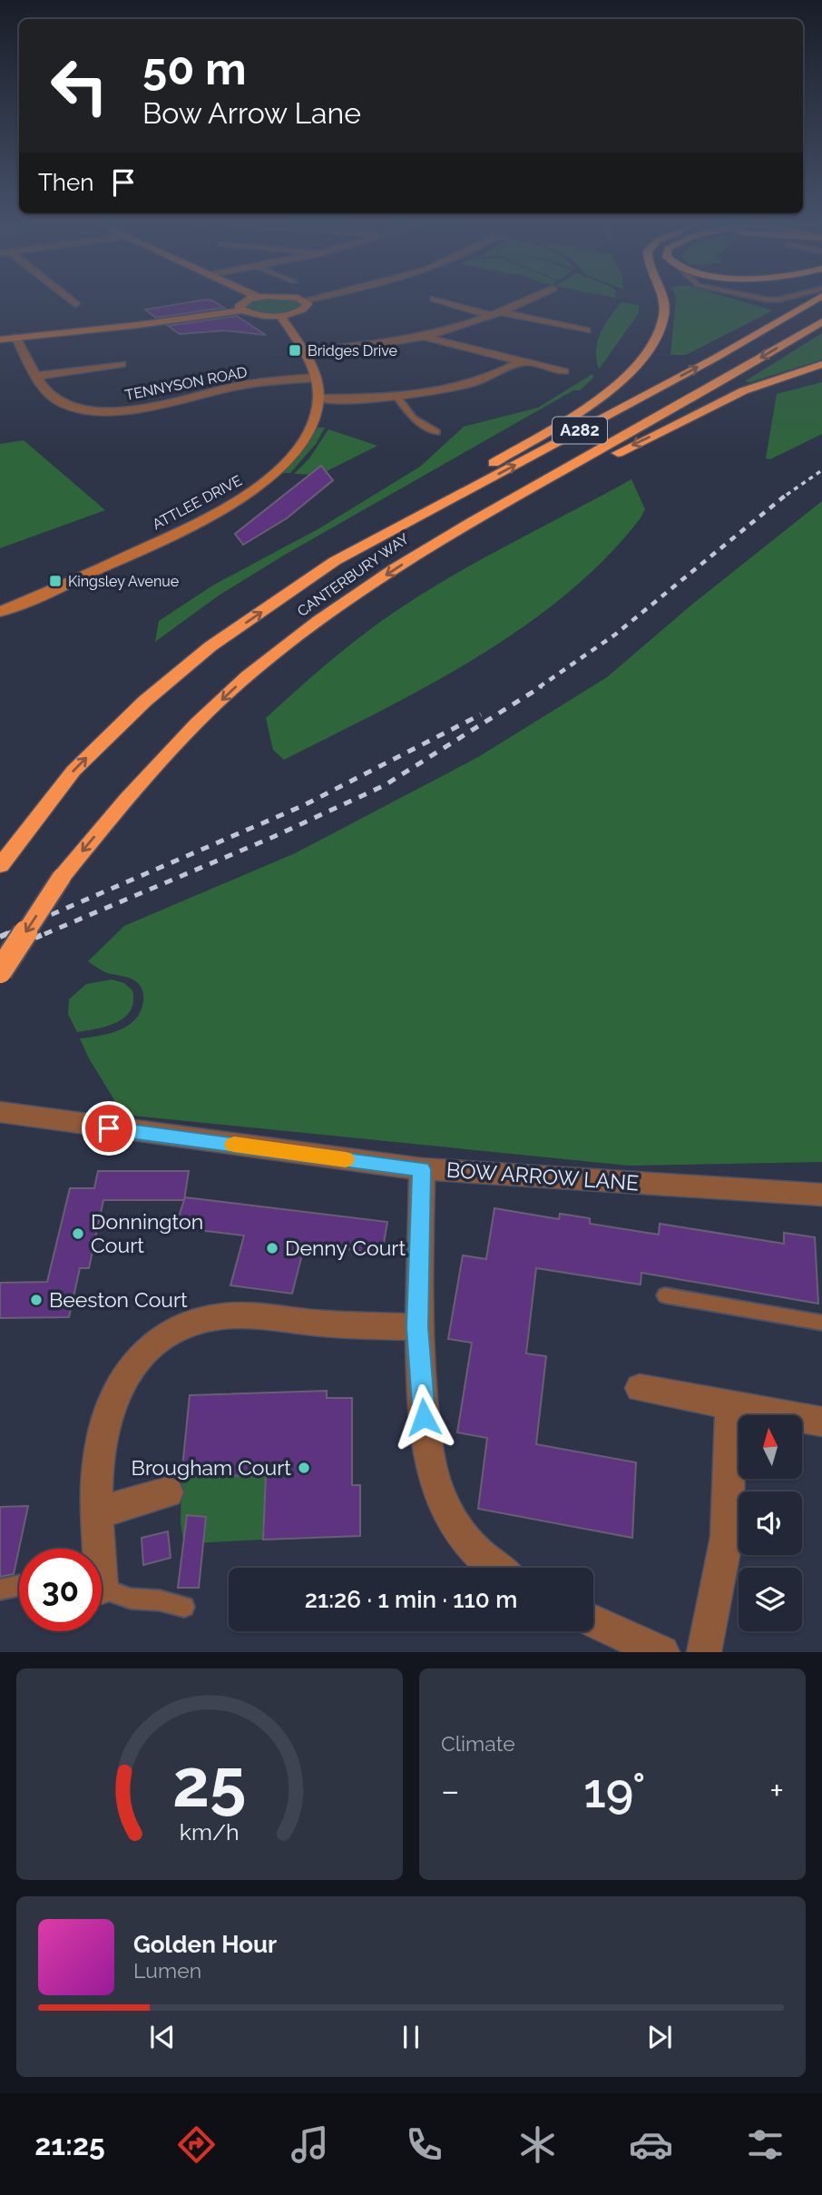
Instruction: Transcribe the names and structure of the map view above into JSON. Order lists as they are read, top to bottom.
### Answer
{
  "streets": {
    "highway": ["A282", "CANTERBURY WAY"],
    "street": ["TENNYSON ROAD", "ATTLEE DRIVE", "BOW ARROW LANE"]
  },
  "crossings": [
    ["TENNYSON ROAD", "ATTLEE DRIVE"],
    ["A282", "CANTERBURY WAY"]
  ],
  "places": {
    "transit": ["Bridges Drive", "Kingsley Avenue"],
    "other": [
      "Donnington Court",
      "Denny Court",
      "Beeston Court",
      "Brougham Court"
    ]
  },
  "north": "top",
  "page": {
    "turn": ["50 m", "Bow Arrow Lane"],
    "then": "Then",
    "limit": "30",
    "trip": "21:26 · 1 min · 110 m",
    "tile": "Climate",
    "heat": ["−", "19°", "+"],
    "song": ["Golden Hour", "Lumen"],
    "tabs": "21:25",
    "gauge": ["25", "km/h"]
  }
}
